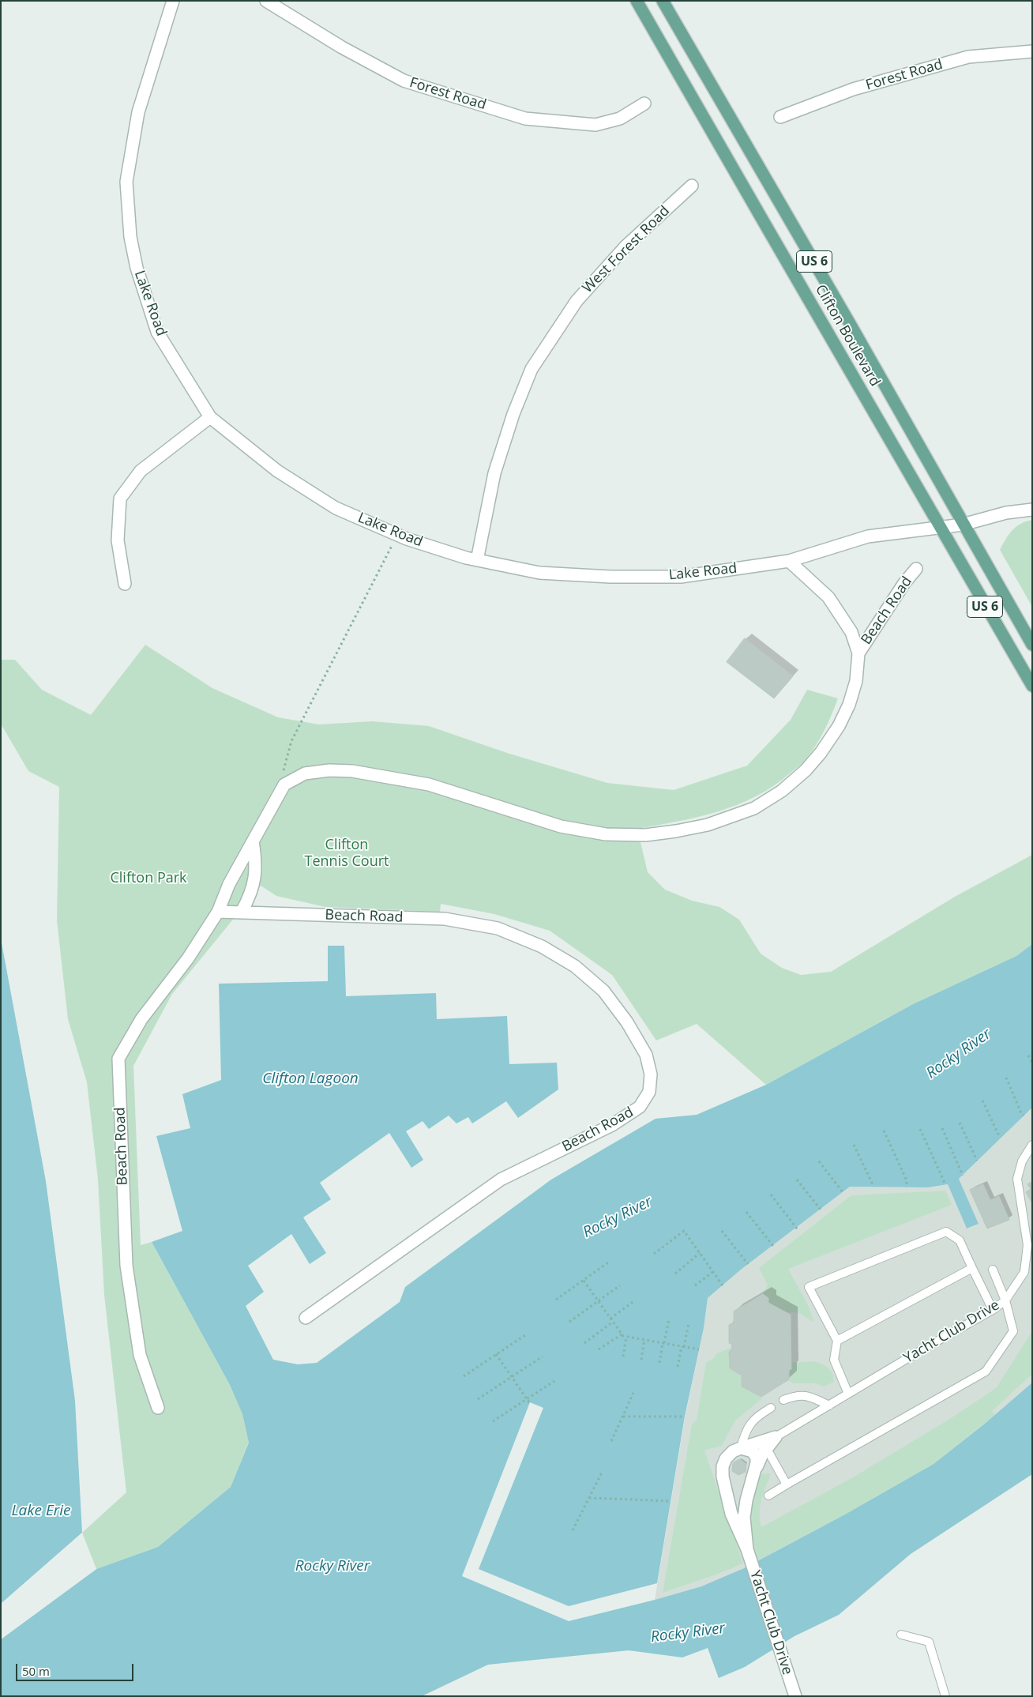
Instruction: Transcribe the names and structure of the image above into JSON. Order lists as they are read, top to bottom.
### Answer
{
  "streets": {
    "main road": ["US 6", "Clifton Boulevard"],
    "street": [
      "Forest Road",
      "West Forest Road",
      "Lake Road",
      "Beach Road",
      "Yacht Club Drive"
    ]
  },
  "crossings": [
    ["West Forest Road", "Lake Road"],
    ["Lake Road", "Clifton Boulevard"],
    ["Lake Road", "Beach Road"]
  ],
  "water": ["Rocky River", "Clifton Lagoon", "Lake Erie"],
  "parks": ["Clifton Tennis Court", "Clifton Park"],
  "scale_bar": "50 m"
}
